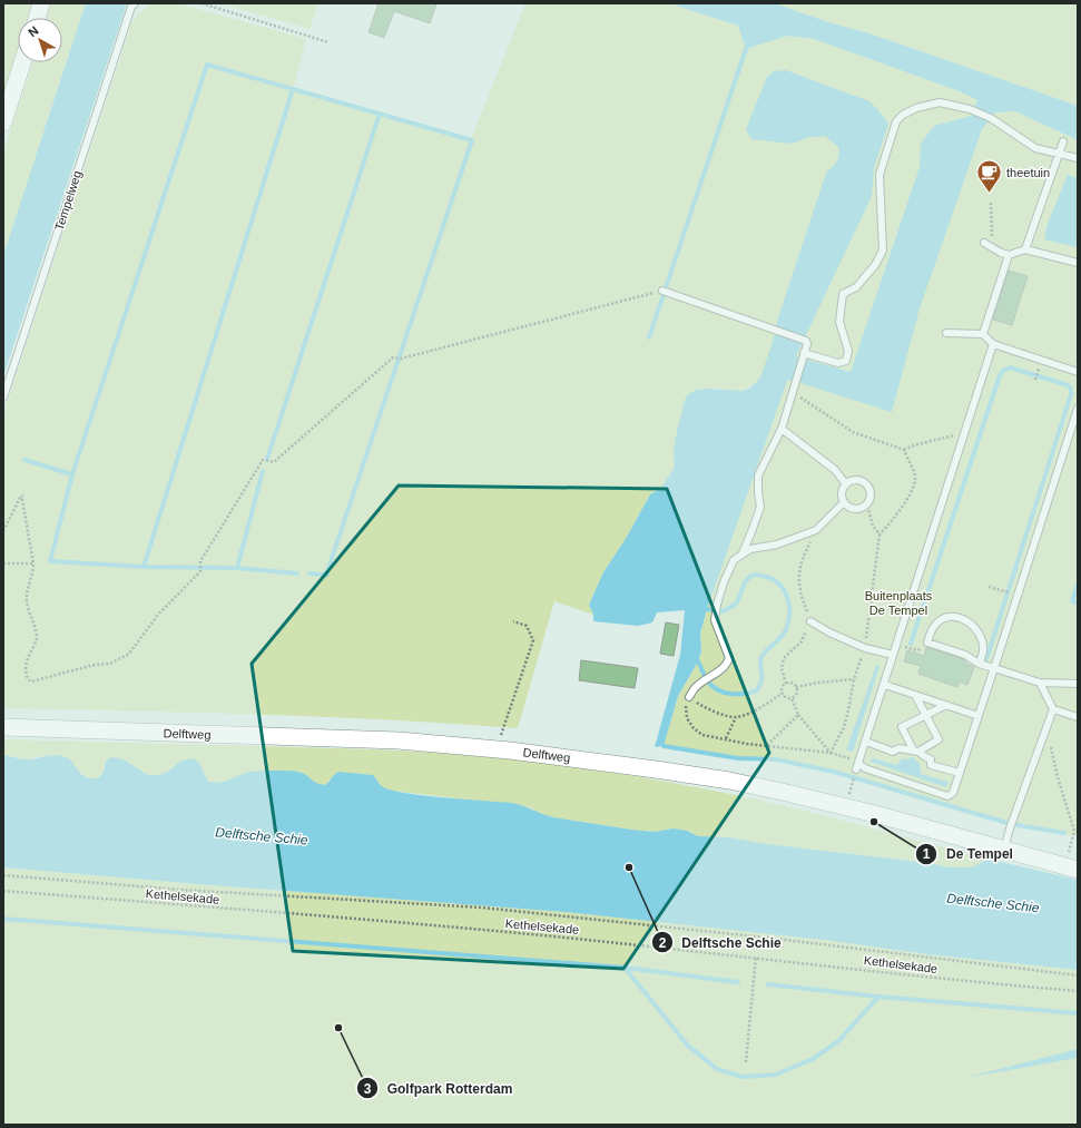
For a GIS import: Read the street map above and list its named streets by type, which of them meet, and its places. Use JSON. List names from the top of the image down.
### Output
{
  "streets": {
    "street": ["Delftweg"],
    "lane": ["Tempelweg"],
    "path": ["Kethelsekade"]
  },
  "water": ["Delftsche Schie"],
  "parks": ["Buitenplaats De Tempel"],
  "places": {
    "cafe": ["theetuin"],
    "other": ["De Tempel", "Delftsche Schie", "Golfpark Rotterdam"]
  },
  "north": "top left"
}
